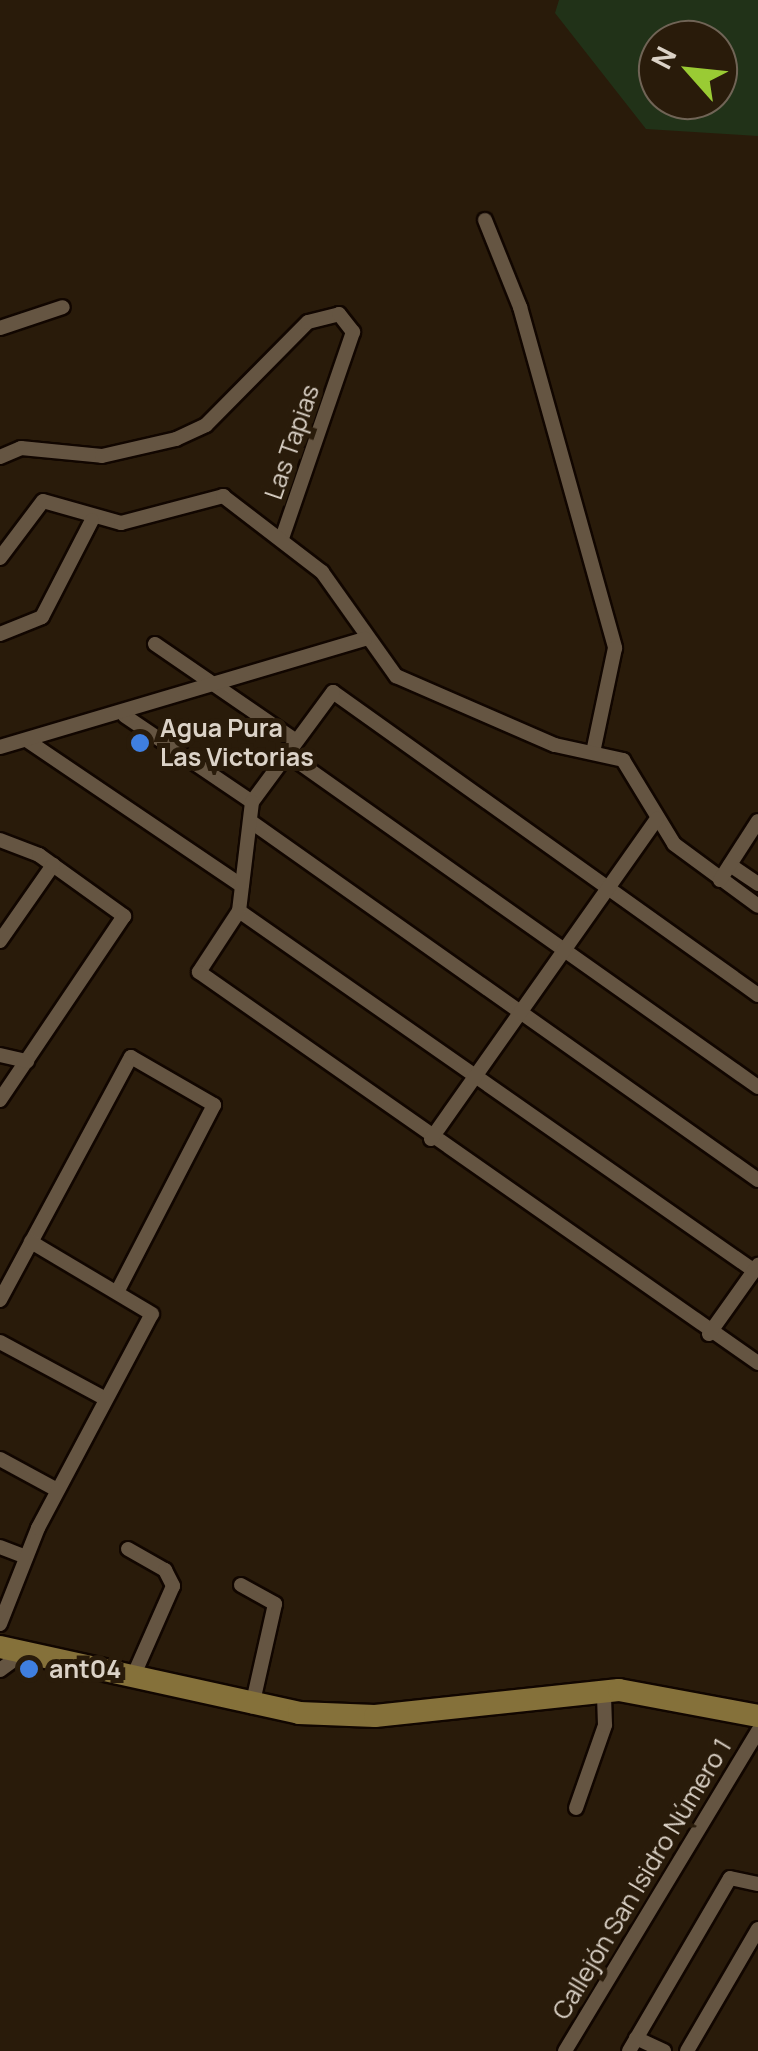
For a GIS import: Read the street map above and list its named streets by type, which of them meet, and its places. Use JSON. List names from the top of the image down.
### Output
{
  "streets": {
    "street": ["Las Tapias", "Callejón San Isidro Número 1"]
  },
  "places": ["Agua Pura Las Victorias", "ant04"],
  "north": "top left"
}
